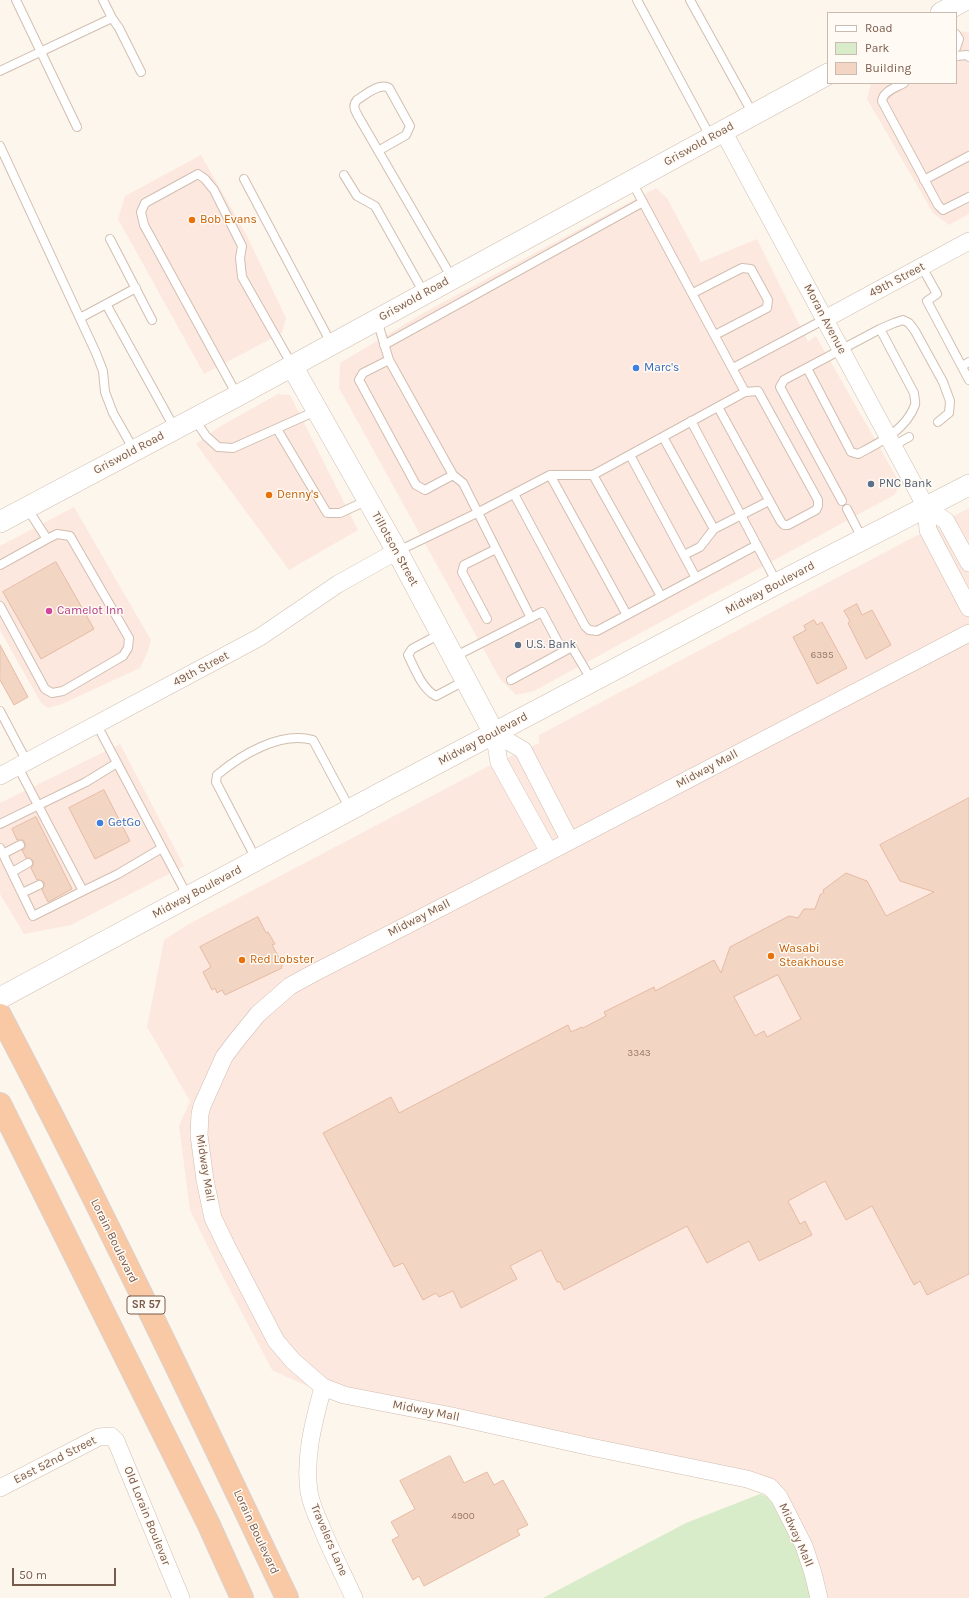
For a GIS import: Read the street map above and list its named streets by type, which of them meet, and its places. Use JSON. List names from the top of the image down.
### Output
{
  "streets": {
    "highway": ["Lorain Boulevard", "SR 57"],
    "street": [
      "Griswold Road",
      "49th Street",
      "Moran Avenue",
      "Tillotson Street",
      "Midway Boulevard",
      "Midway Mall",
      "East 52nd Street",
      "Old Lorain Boulevar",
      "Travelers Lane"
    ]
  },
  "crossings": [
    ["Griswold Road", "Moran Avenue"],
    ["Griswold Road", "Tillotson Street"],
    ["49th Street", "Moran Avenue"],
    ["49th Street", "Tillotson Street"],
    ["Moran Avenue", "Midway Boulevard"],
    ["Tillotson Street", "Midway Boulevard"],
    ["Tillotson Street", "Midway Mall"],
    ["Midway Mall", "Travelers Lane"],
    ["East 52nd Street", "Old Lorain Boulevar"]
  ],
  "places": [
    "Bob Evans",
    "Marc's",
    "PNC Bank",
    "Denny's",
    "Camelot Inn",
    "U.S. Bank",
    "GetGo",
    "Wasabi Steakhouse",
    "Red Lobster"
  ],
  "house_numbers": ["6395", "3343", "4900"],
  "legend": ["Road", "Park", "Building"],
  "scale_bar": "50 m"
}
